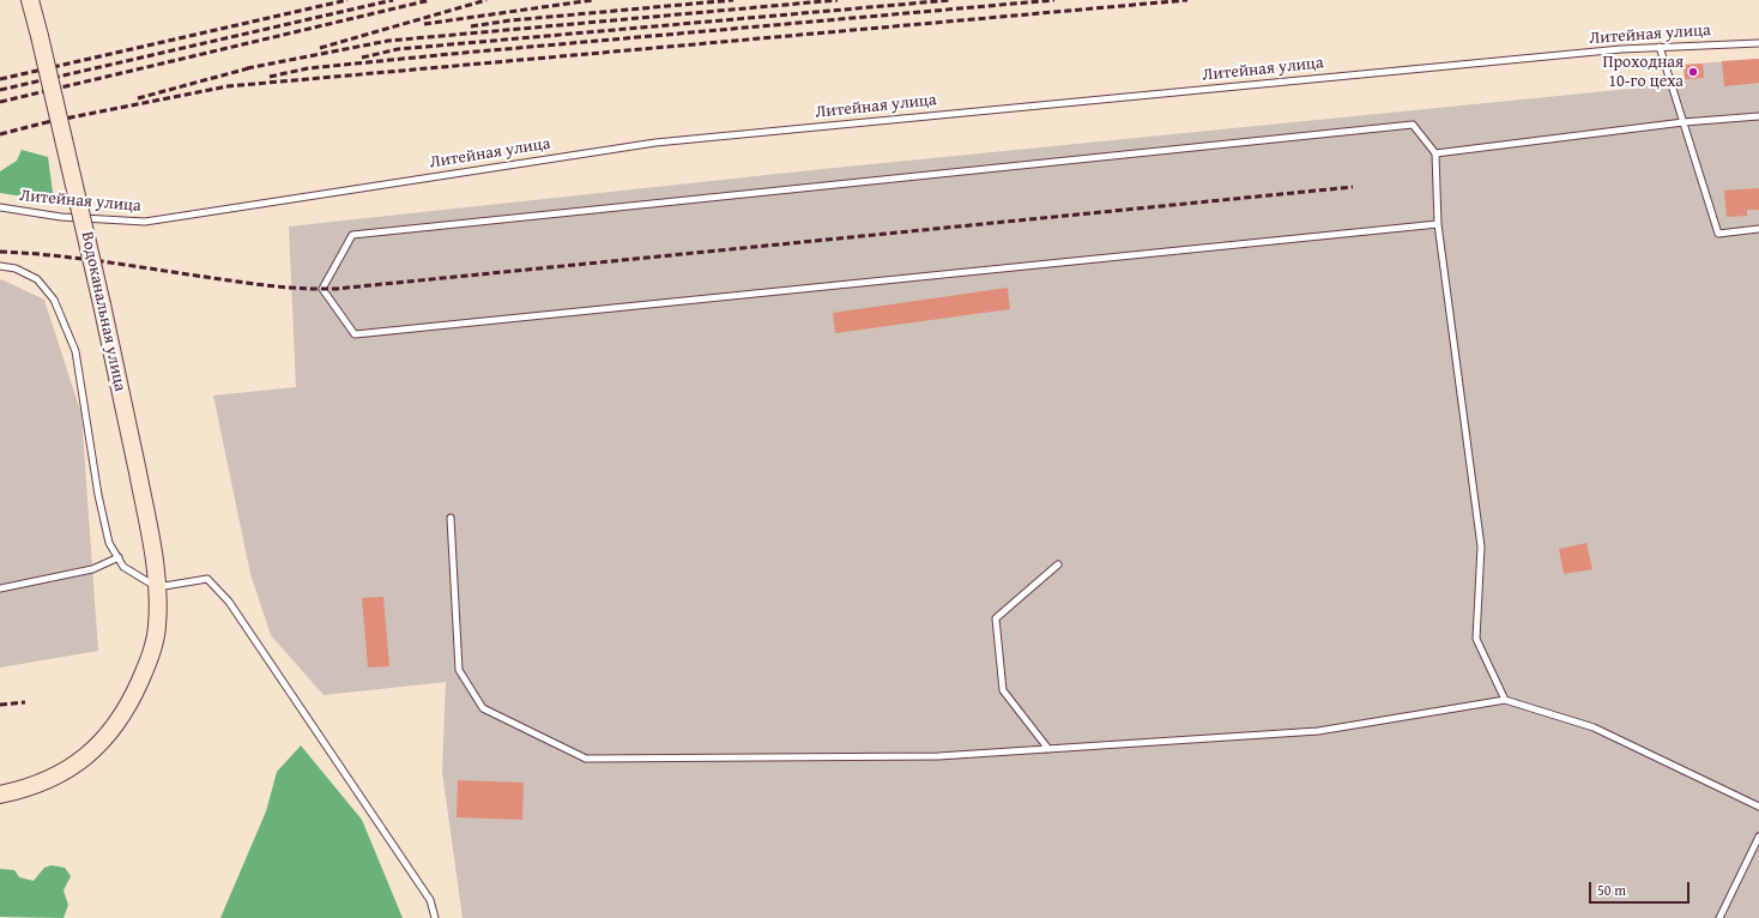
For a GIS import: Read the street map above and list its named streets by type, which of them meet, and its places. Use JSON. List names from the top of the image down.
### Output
{
  "streets": {
    "main road": ["Водоканальная улица"],
    "lane": ["Литейная улица"]
  },
  "places": ["Проходная 10-го цеха"],
  "scale_bar": "50 m"
}
